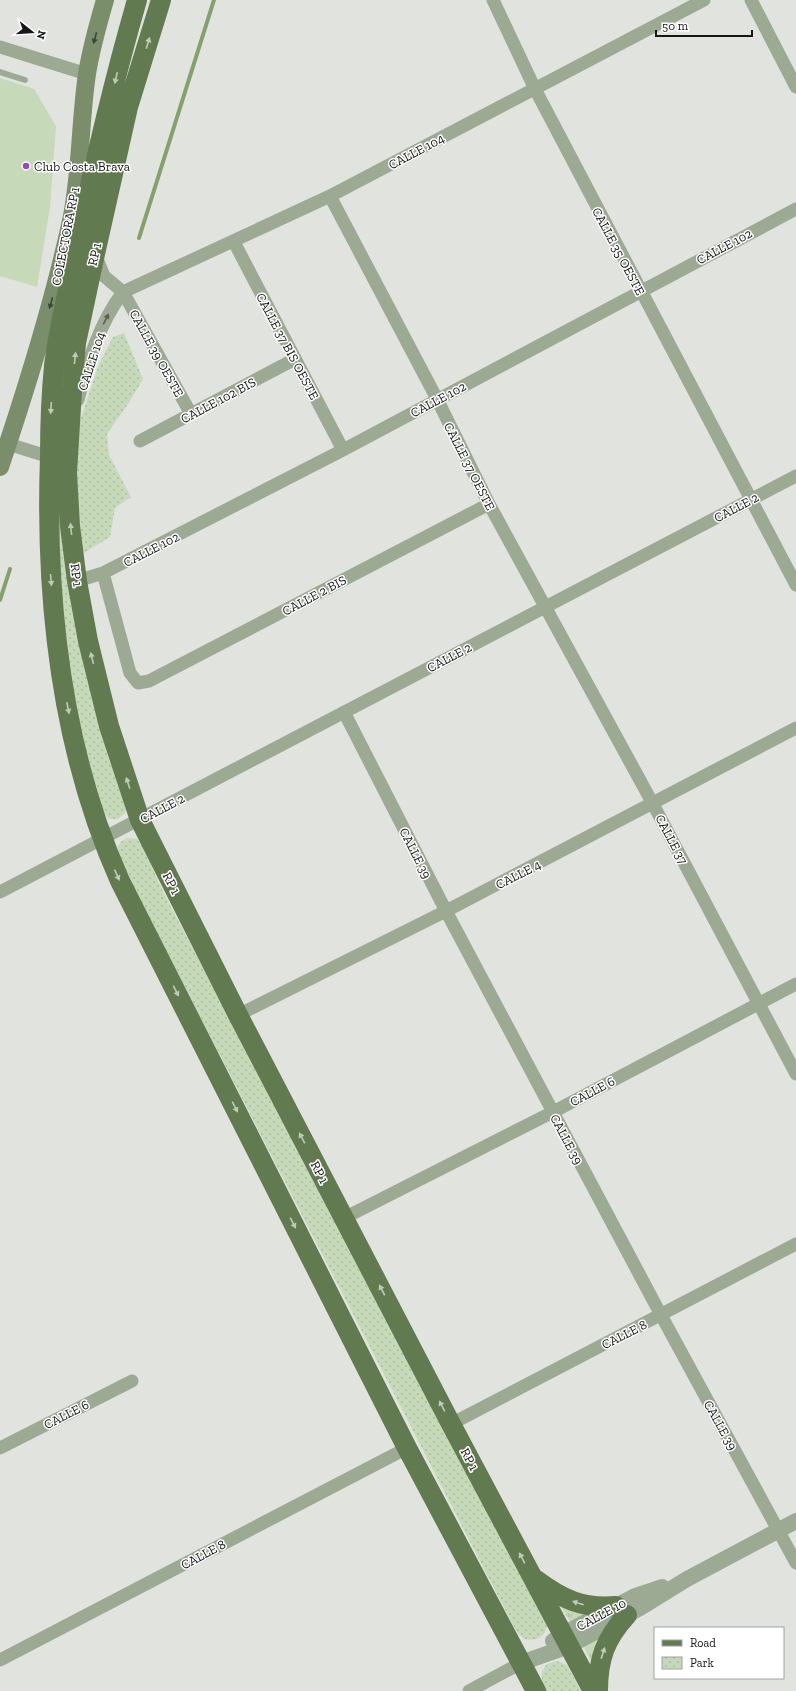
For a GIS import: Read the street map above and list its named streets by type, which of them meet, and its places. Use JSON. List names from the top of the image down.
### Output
{
  "streets": {
    "main road": ["COLECTORA RP 1", "RP 1"],
    "street": [
      "CALLE 104",
      "CALLE 102",
      "CALLE 35 OESTE",
      "CALLE 37 BIS OESTE",
      "CALLE 39 OESTE",
      "CALLE 102 BIS",
      "CALLE 37 OESTE",
      "CALLE 2",
      "CALLE 2 BIS",
      "CALLE 37",
      "CALLE 39",
      "CALLE 4",
      "CALLE 6",
      "CALLE 8",
      "CALLE 10"
    ]
  },
  "crossings": [
    ["CALLE 104", "CALLE 35 OESTE"],
    ["CALLE 104", "RP 1"],
    ["CALLE 104", "CALLE 37 BIS OESTE"],
    ["CALLE 104", "CALLE 39 OESTE"],
    ["CALLE 104", "CALLE 37 OESTE"],
    ["CALLE 102", "CALLE 35 OESTE"],
    ["CALLE 102", "RP 1"],
    ["CALLE 102", "CALLE 37 BIS OESTE"],
    ["CALLE 102", "CALLE 37 OESTE"],
    ["CALLE 102", "CALLE 2 BIS"],
    ["CALLE 35 OESTE", "CALLE 2"],
    ["RP 1", "CALLE 2"],
    ["RP 1", "CALLE 4"],
    ["RP 1", "CALLE 6"],
    ["RP 1", "CALLE 8"],
    ["RP 1", "CALLE 10"],
    ["CALLE 37 BIS OESTE", "CALLE 102 BIS"],
    ["CALLE 39 OESTE", "CALLE 102 BIS"],
    ["CALLE 37 OESTE", "CALLE 2"],
    ["CALLE 37 OESTE", "CALLE 2 BIS"],
    ["CALLE 37 OESTE", "CALLE 37"],
    ["CALLE 2", "CALLE 37"],
    ["CALLE 2", "CALLE 39"],
    ["CALLE 37", "CALLE 4"],
    ["CALLE 37", "CALLE 6"],
    ["CALLE 39", "CALLE 4"],
    ["CALLE 39", "CALLE 6"],
    ["CALLE 39", "CALLE 8"],
    ["CALLE 39", "CALLE 10"]
  ],
  "one_way": ["COLECTORA RP 1"],
  "places": ["Club Costa Brava"],
  "legend": ["Road", "Park"],
  "scale_bar": "50 m",
  "north": "right"
}
